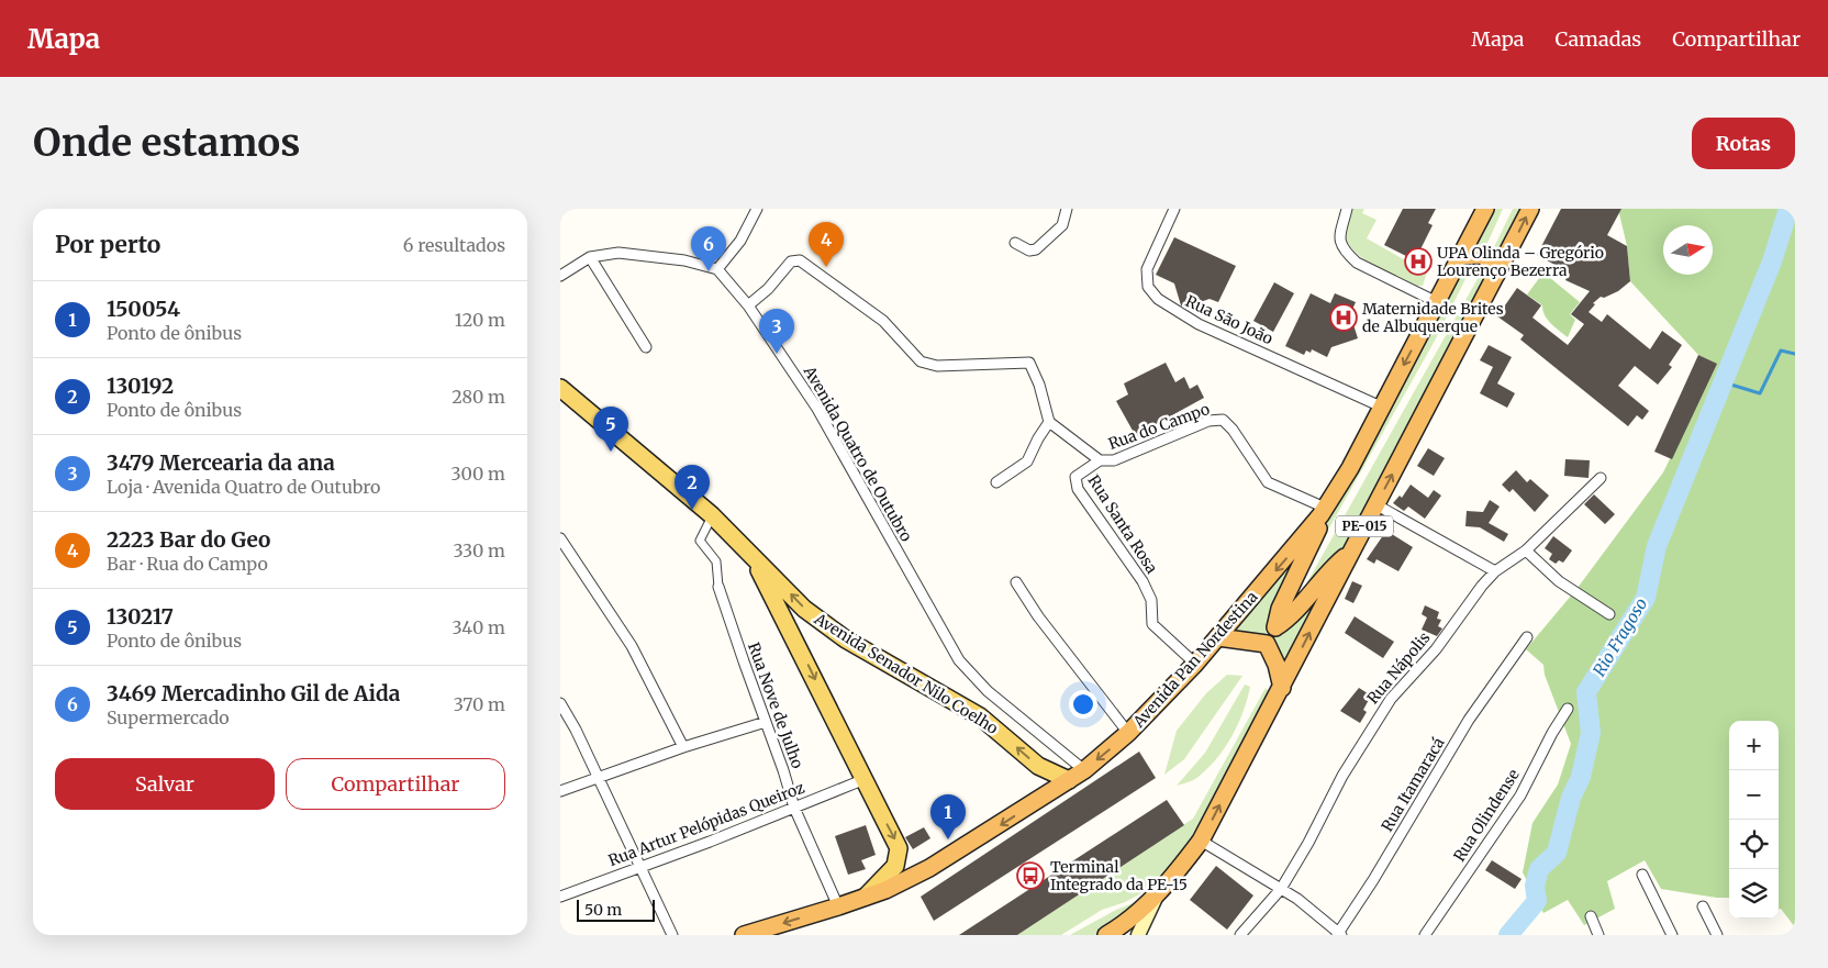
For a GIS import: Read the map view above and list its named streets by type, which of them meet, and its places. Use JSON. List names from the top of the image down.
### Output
{
  "streets": {
    "highway": ["PE-015", "Avenida Pan Nordestina"],
    "main road": ["Avenida Senador Nilo Coelho"],
    "street": [
      "Rua São João",
      "Rua do Campo",
      "Avenida Quatro de Outubro",
      "Rua Santa Rosa",
      "Rua Nápolis",
      "Rua Nove de Julho",
      "Rua Itamaracá",
      "Rua Olindense",
      "Rua Artur Pelópidas Queiroz"
    ]
  },
  "crossings": [
    ["Rua São João", "Avenida Pan Nordestina"],
    ["Rua do Campo", "Rua Santa Rosa"],
    ["Rua do Campo", "Avenida Pan Nordestina"],
    ["Avenida Quatro de Outubro", "Avenida Pan Nordestina"],
    ["Rua Santa Rosa", "Avenida Pan Nordestina"],
    ["Avenida Pan Nordestina", "Avenida Senador Nilo Coelho"],
    ["Avenida Pan Nordestina", "Rua Nove de Julho"],
    ["Avenida Senador Nilo Coelho", "Rua Nove de Julho"],
    ["Avenida Senador Nilo Coelho", "Rua Artur Pelópidas Queiroz"],
    ["Rua Nove de Julho", "Rua Artur Pelópidas Queiroz"]
  ],
  "water": ["Rio Fragoso"],
  "places": {
    "hospital": ["UPA Olinda – Gregório Lourenço Bezerra", "Maternidade Brites de Albuquerque"],
    "bus stop": ["Terminal Integrado da PE-15"]
  },
  "scale_bar": "50 m",
  "north": "right",
  "page": {
    "header": "Mapa",
    "nav": ["Mapa", "Camadas", "Compartilhar"],
    "buttons": [
      "Rotas",
      ["Salvar", "Compartilhar"]
    ],
    "title": "Onde estamos",
    "heading": ["Por perto", "6 resultados"],
    "pins": [
      "4",
      "6",
      "3",
      "5",
      "2",
      "1"
    ],
    "list": [
      {
        "mark": "1",
        "name": "150054",
        "note": "Ponto de ônibus",
        "value": "120 m"
      },
      {
        "mark": "2",
        "name": "130192",
        "note": "Ponto de ônibus",
        "value": "280 m"
      },
      {
        "mark": "3",
        "name": "3479 Mercearia da ana",
        "note": "Loja · Avenida Quatro de Outubro",
        "value": "300 m"
      },
      {
        "mark": "4",
        "name": "2223 Bar do Geo",
        "note": "Bar · Rua do Campo",
        "value": "330 m"
      },
      {
        "mark": "5",
        "name": "130217",
        "note": "Ponto de ônibus",
        "value": "340 m"
      },
      {
        "mark": "6",
        "name": "3469 Mercadinho Gil de Aida",
        "note": "Supermercado",
        "value": "370 m"
      }
    ],
    "map_buttons": ["+", "−"],
    "scale": "50 m"
  }
}
